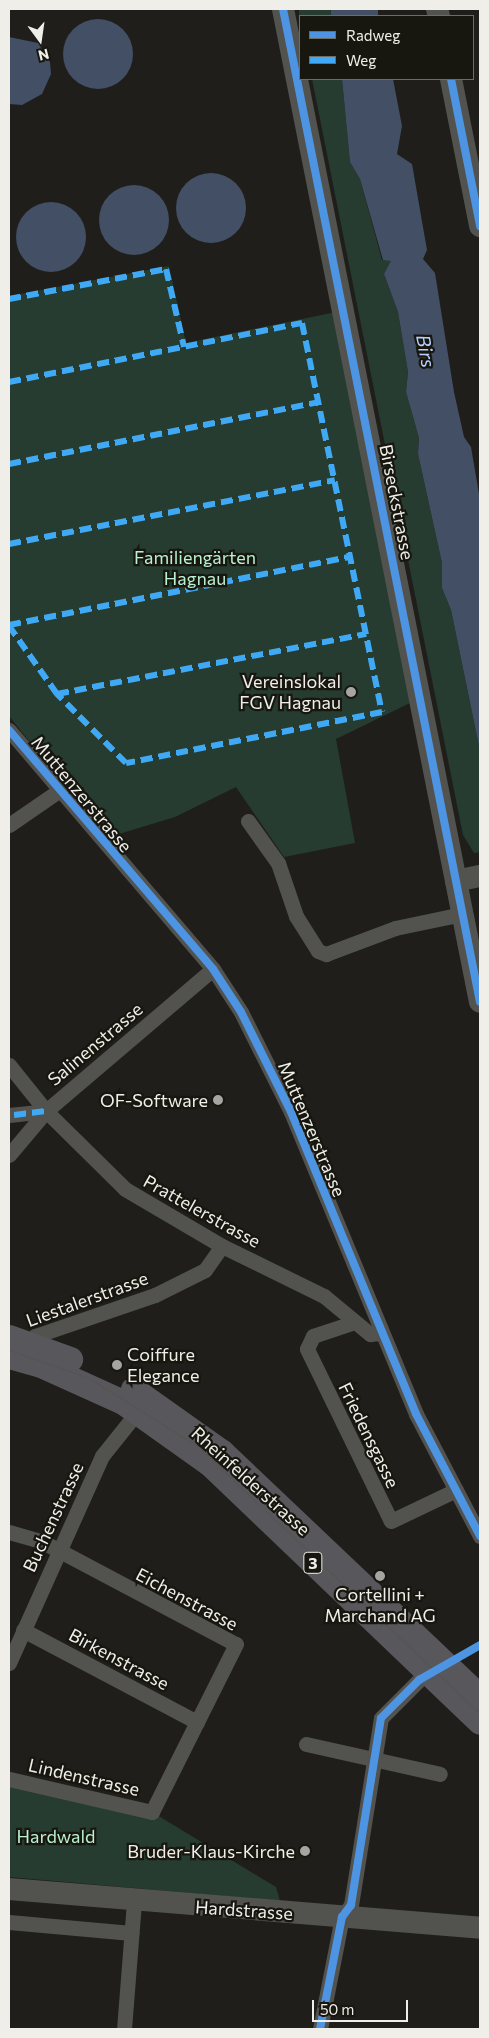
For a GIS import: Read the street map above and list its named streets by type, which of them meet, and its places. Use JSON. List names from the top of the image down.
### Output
{
  "streets": {
    "main road": [
      "Birseckstrasse",
      "Rheinfelderstrasse",
      "3",
      "Hardstrasse"
    ],
    "street": [
      "Muttenzerstrasse",
      "Salinenstrasse",
      "Prattelerstrasse",
      "Liestalerstrasse",
      "Friedensgasse",
      "Buchenstrasse",
      "Eichenstrasse",
      "Birkenstrasse",
      "Lindenstrasse"
    ]
  },
  "crossings": [
    ["Muttenzerstrasse", "Salinenstrasse"],
    ["Muttenzerstrasse", "Prattelerstrasse"],
    ["Muttenzerstrasse", "Friedensgasse"],
    ["Salinenstrasse", "Prattelerstrasse"],
    ["Prattelerstrasse", "Liestalerstrasse"],
    ["Prattelerstrasse", "Friedensgasse"],
    ["Liestalerstrasse", "Rheinfelderstrasse"],
    ["Rheinfelderstrasse", "Buchenstrasse"],
    ["Buchenstrasse", "Eichenstrasse"],
    ["Buchenstrasse", "Birkenstrasse"],
    ["Eichenstrasse", "Birkenstrasse"],
    ["Eichenstrasse", "Lindenstrasse"]
  ],
  "water": ["Birs"],
  "parks": ["Familiengärten Hagnau", "Hardwald"],
  "places": [
    "Vereinslokal FGV Hagnau",
    "OF-Software",
    "Coiffure Elegance",
    "Cortellini + Marchand AG",
    "Bruder-Klaus-Kirche"
  ],
  "legend": ["Radweg", "Weg"],
  "scale_bar": "50 m",
  "north": "bottom"
}
